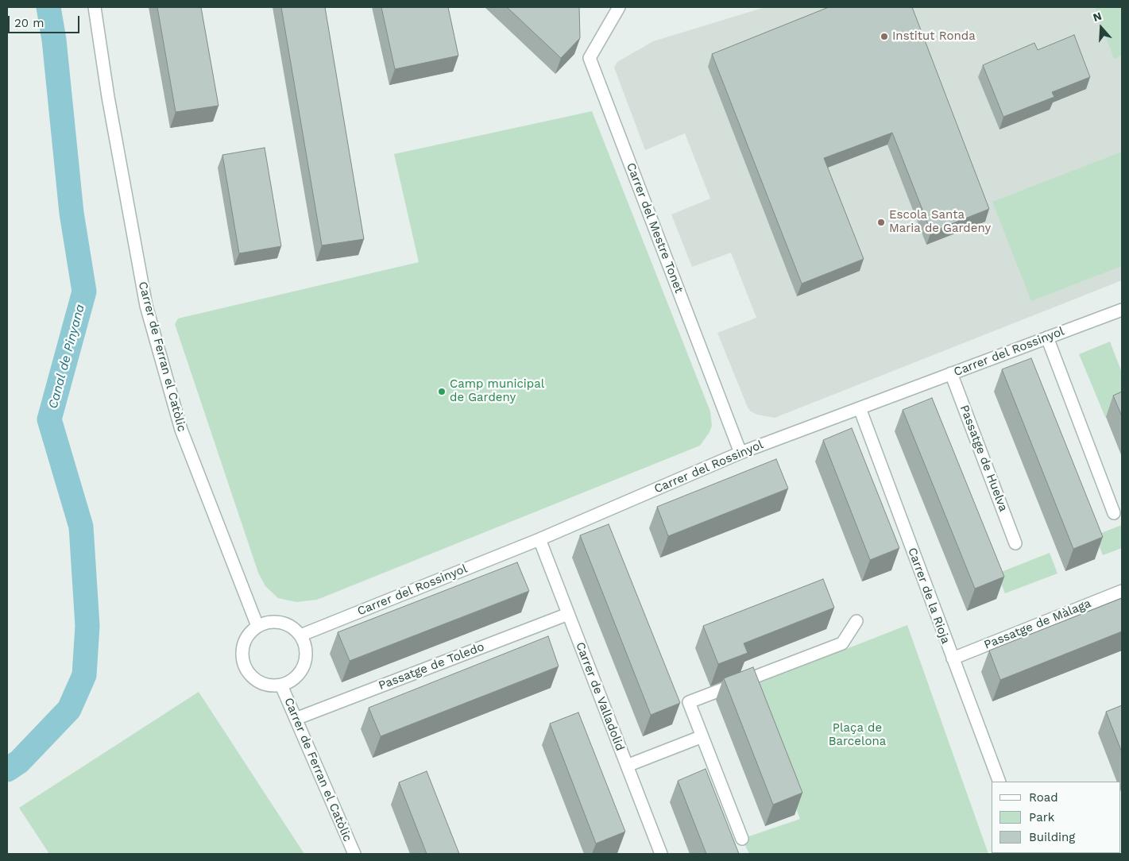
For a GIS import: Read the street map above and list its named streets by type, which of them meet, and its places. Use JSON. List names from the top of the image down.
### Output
{
  "streets": {
    "street": [
      "Carrer del Mestre Tonet",
      "Carrer del Rossinyol",
      "Carrer de Ferran el Catòlic",
      "Passatge de Huelva",
      "Carrer de la Rioja",
      "Passatge de Màlaga",
      "Passatge de Toledo",
      "Carrer de Valladolid"
    ]
  },
  "crossings": [
    ["Carrer del Mestre Tonet", "Carrer del Rossinyol"],
    ["Carrer del Rossinyol", "Carrer de Ferran el Catòlic"],
    ["Carrer del Rossinyol", "Passatge de Huelva"],
    ["Carrer del Rossinyol", "Carrer de la Rioja"],
    ["Carrer del Rossinyol", "Carrer de Valladolid"],
    ["Carrer de Ferran el Catòlic", "Passatge de Toledo"],
    ["Carrer de la Rioja", "Passatge de Màlaga"],
    ["Passatge de Toledo", "Carrer de Valladolid"]
  ],
  "water": ["Canal de Pinyana"],
  "parks": ["Plaça de Barcelona"],
  "places": ["Institut Ronda", "Escola Santa Maria de Gardeny", "Camp municipal de Gardeny"],
  "legend": ["Road", "Park", "Building"],
  "scale_bar": "20 m",
  "north": "top"
}
